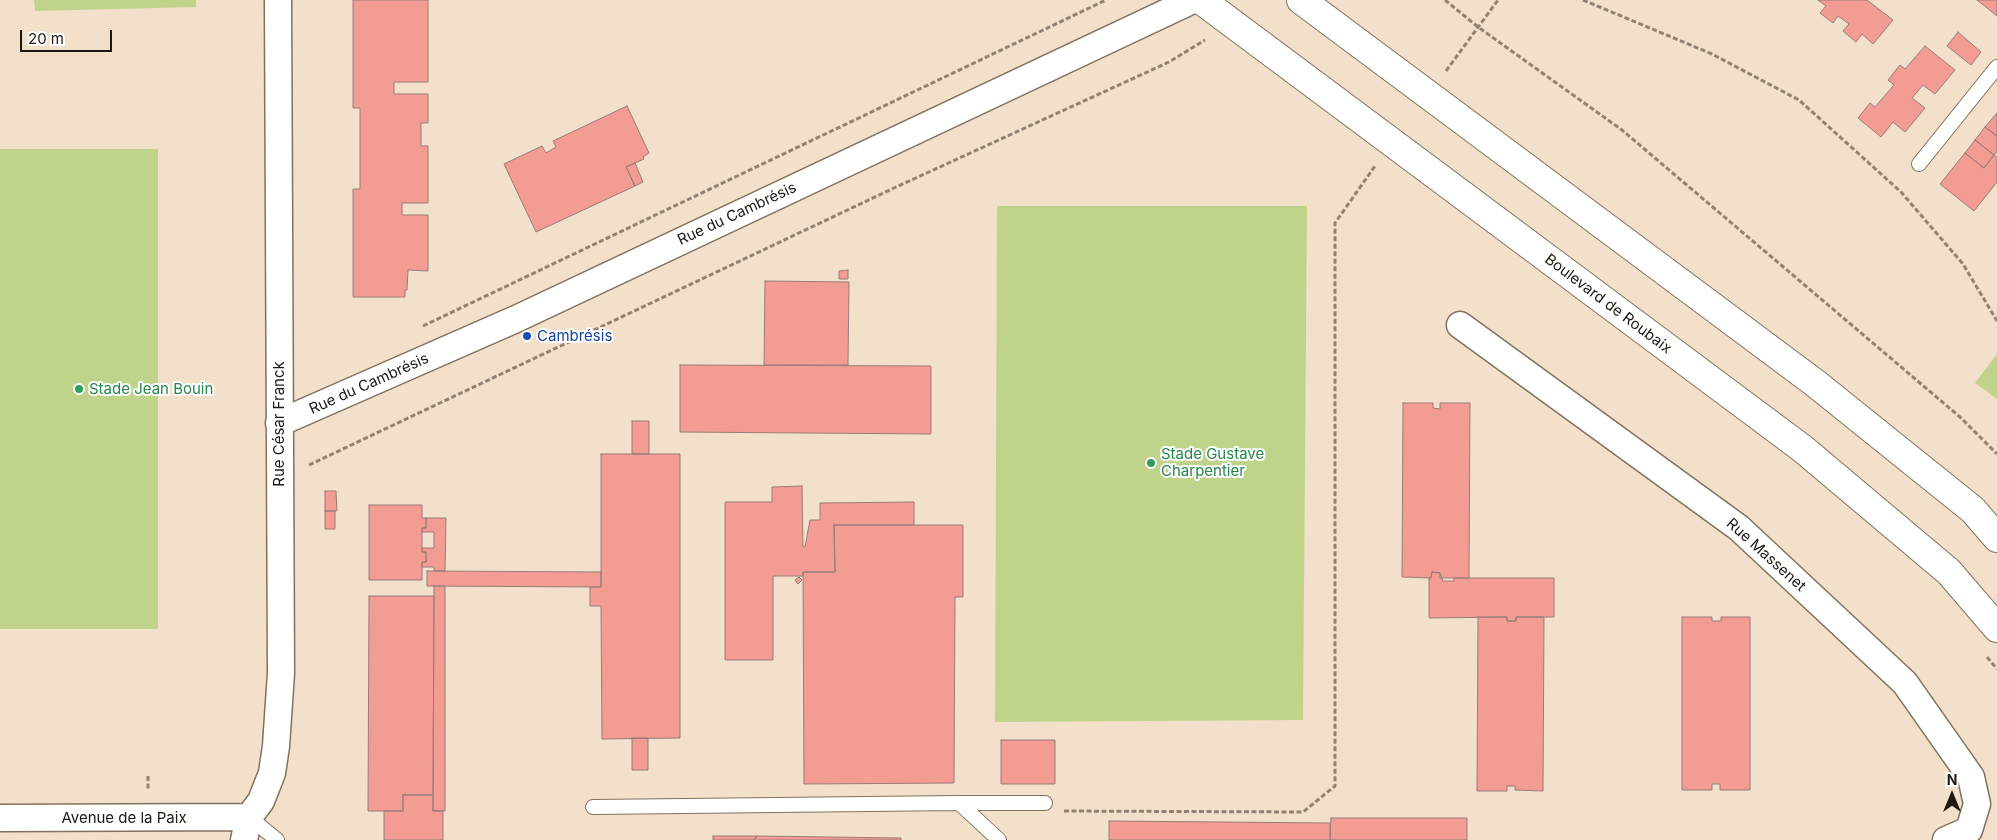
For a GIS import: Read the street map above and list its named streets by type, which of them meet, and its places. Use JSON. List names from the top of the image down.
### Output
{
  "streets": {
    "main road": ["Boulevard de Roubaix"],
    "street": [
      "Rue du Cambrésis",
      "Rue César Franck",
      "Rue Massenet",
      "Avenue de la Paix"
    ]
  },
  "crossings": [
    ["Rue du Cambrésis", "Rue César Franck"],
    ["Rue César Franck", "Avenue de la Paix"]
  ],
  "places": ["Cambrésis", "Stade Jean Bouin", "Stade Gustave Charpentier"],
  "scale_bar": "20 m",
  "north": "top"
}
